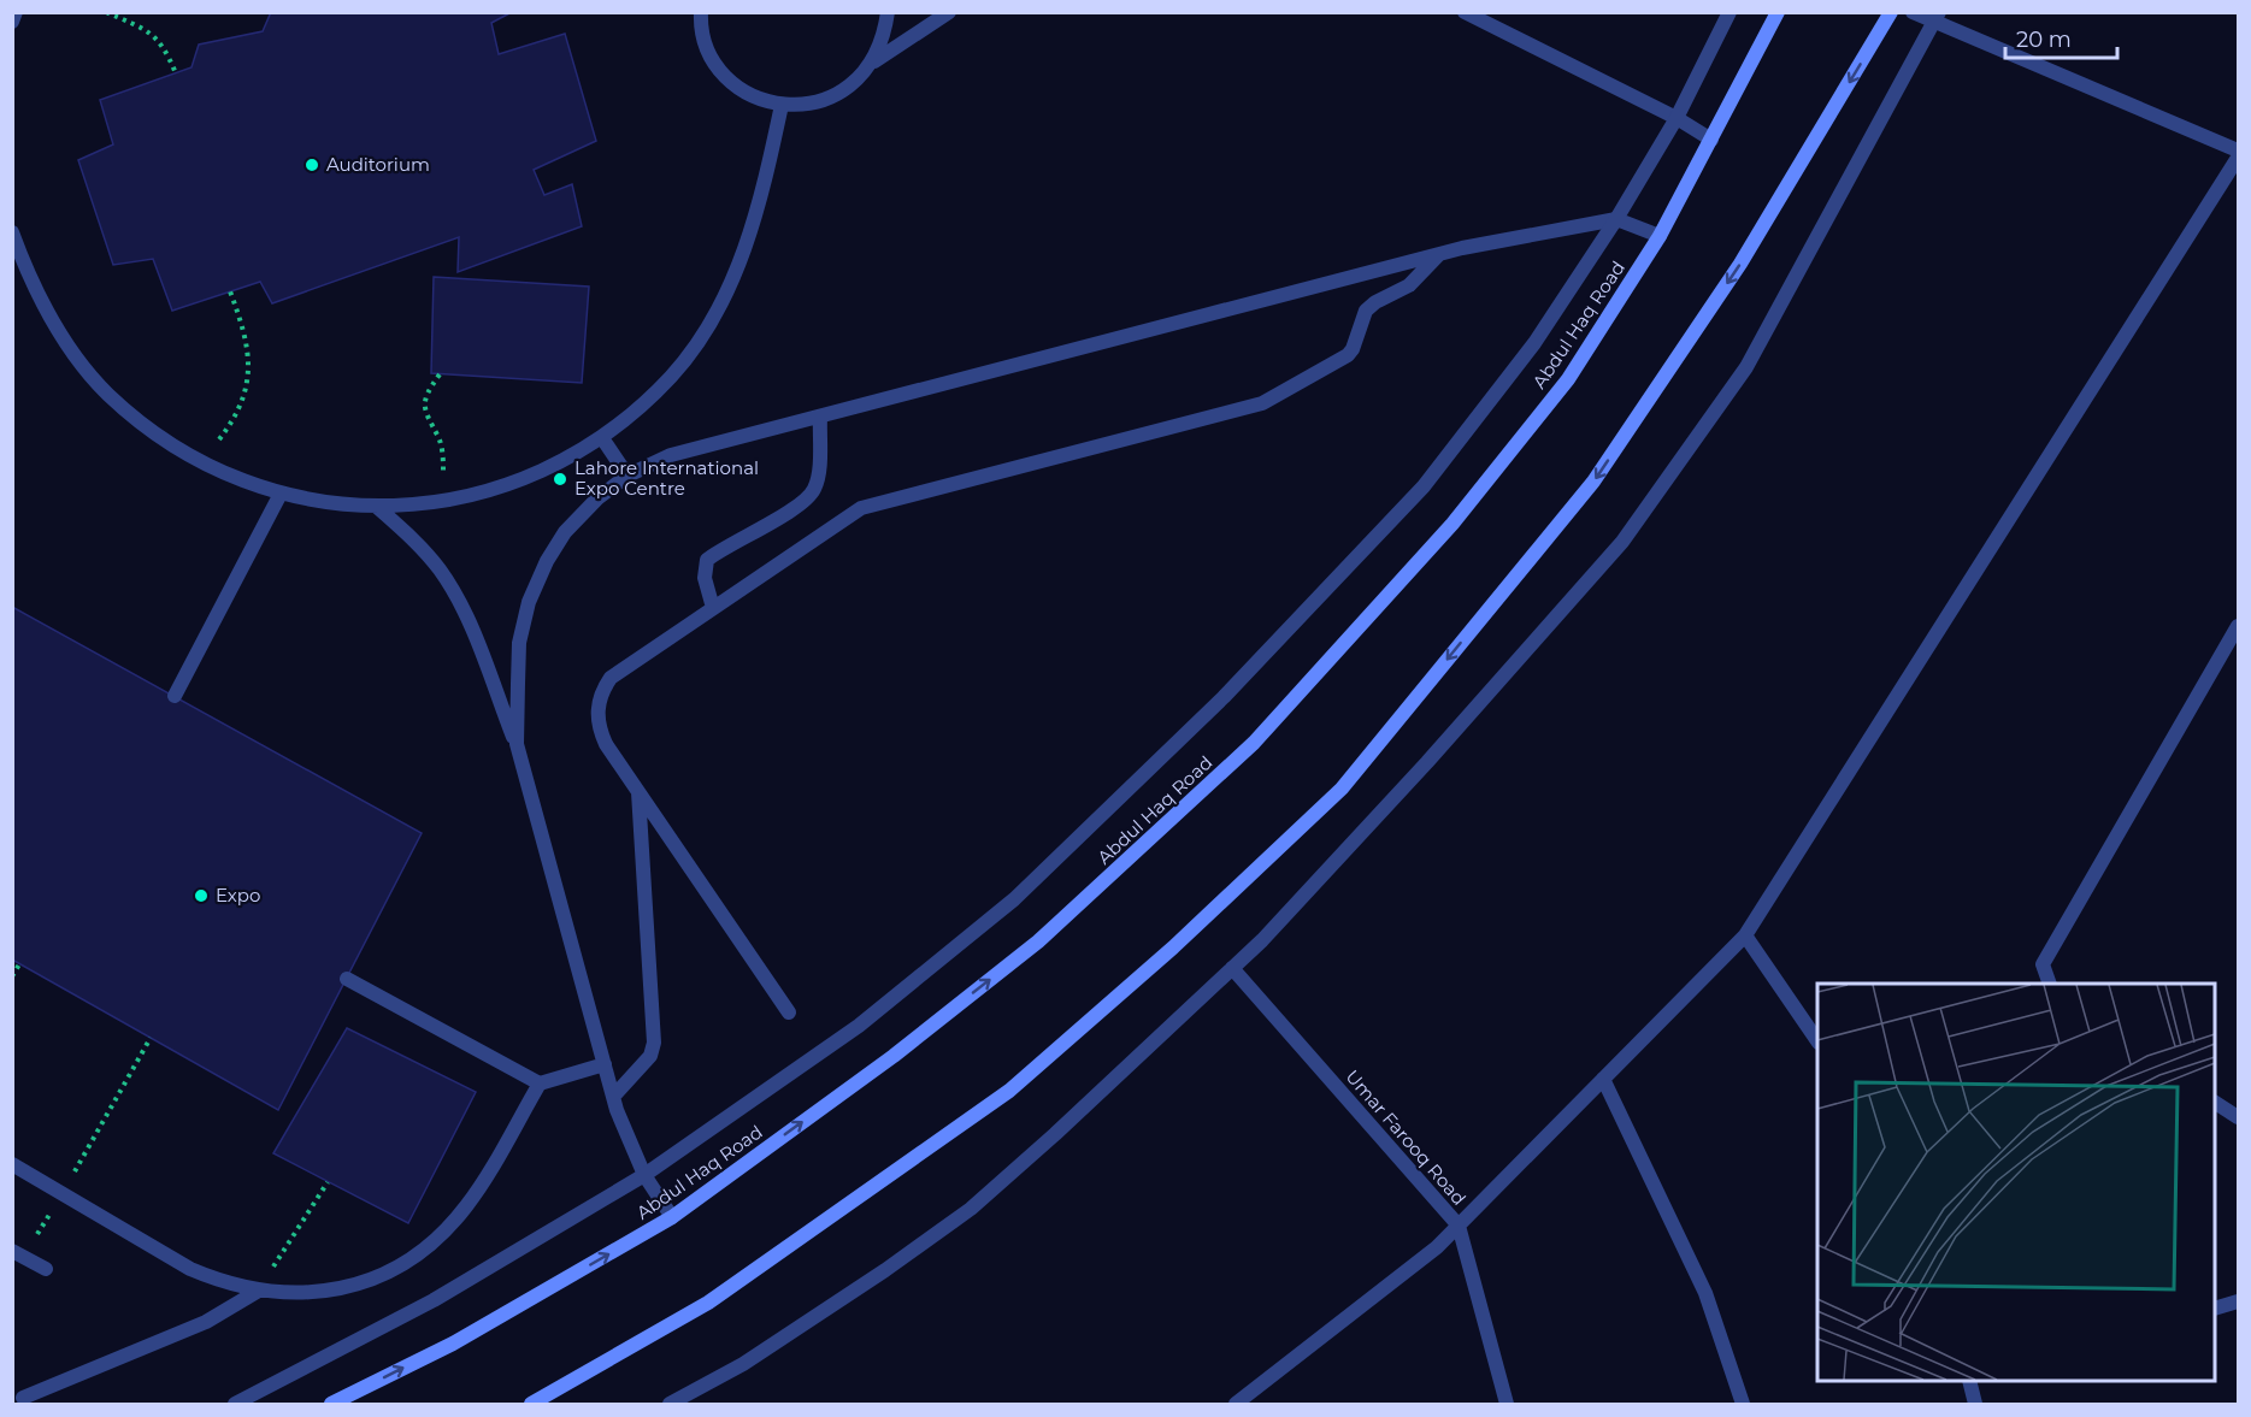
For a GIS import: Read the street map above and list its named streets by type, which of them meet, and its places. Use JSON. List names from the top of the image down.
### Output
{
  "streets": {
    "main road": ["Abdul Haq Road"],
    "street": ["Umar Farooq Road"]
  },
  "places": ["Auditorium", "Lahore International Expo Centre", "Expo"],
  "scale_bar": "20 m"
}
